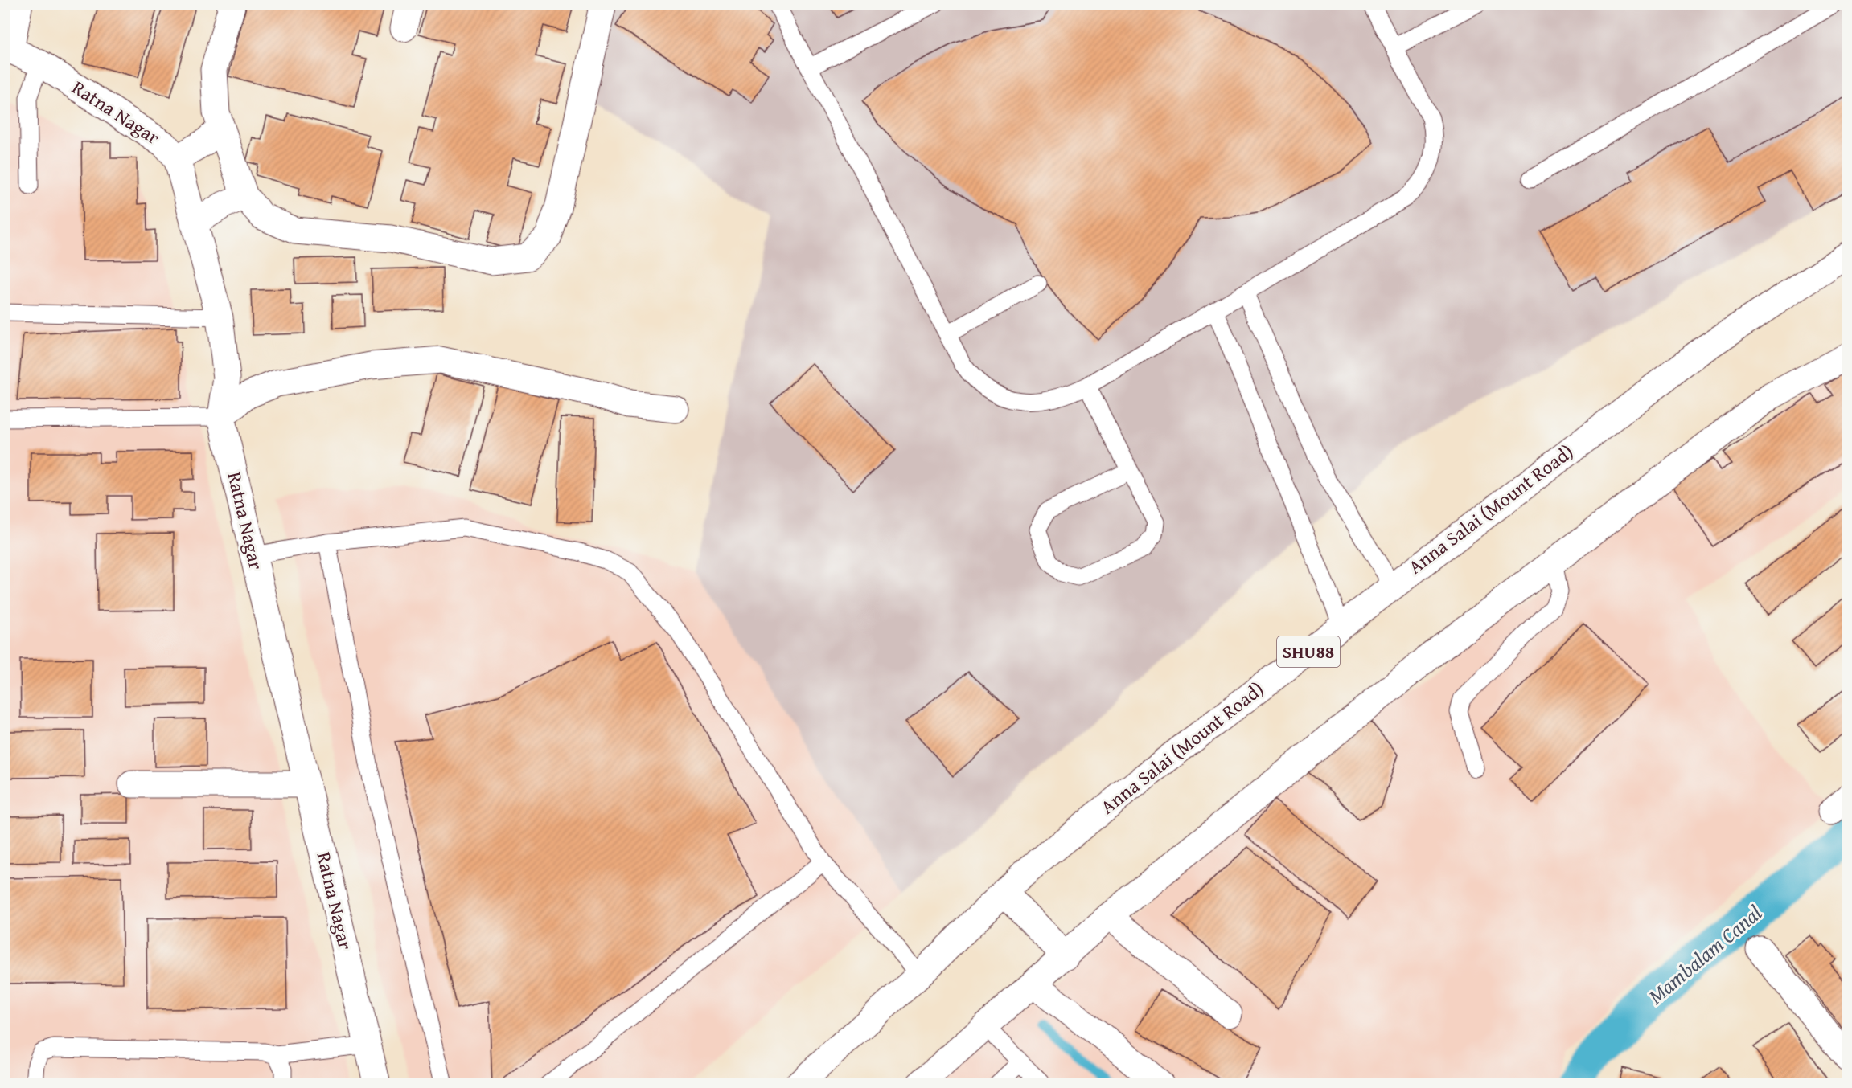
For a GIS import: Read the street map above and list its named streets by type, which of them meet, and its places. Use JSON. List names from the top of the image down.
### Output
{
  "streets": {
    "street": ["Ratna Nagar", "Anna Salai (Mount Road)", "SHU88"]
  },
  "water": ["Mambalam Canal"]
}
